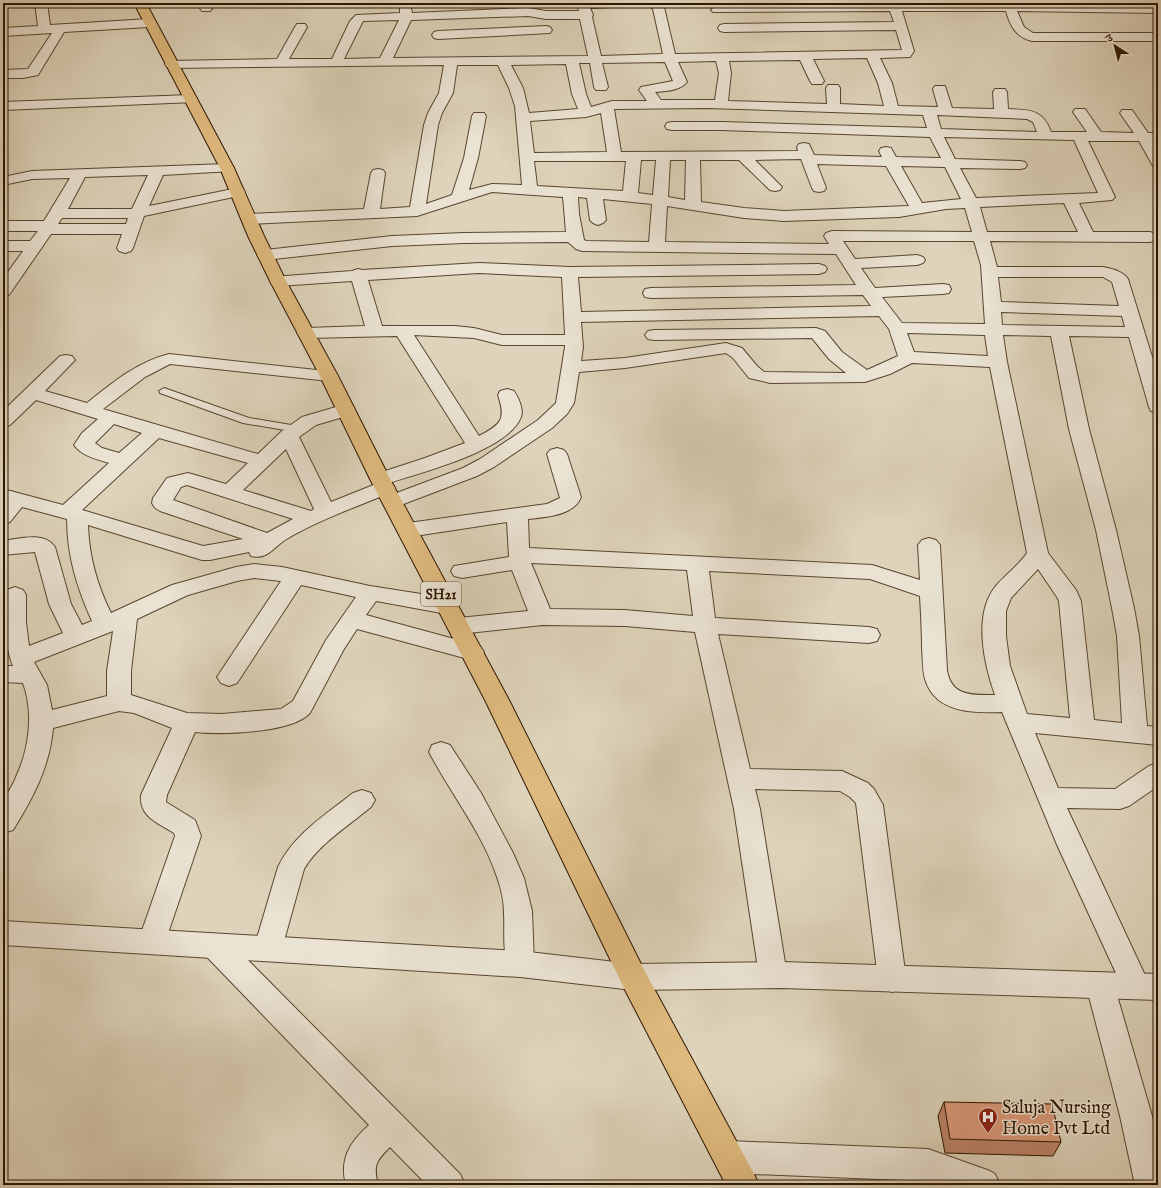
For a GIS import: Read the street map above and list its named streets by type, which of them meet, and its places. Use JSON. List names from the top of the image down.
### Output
{
  "streets": {
    "main road": ["SH21"]
  },
  "places": {
    "hospital": ["Saluja Nursing Home Pvt Ltd"]
  },
  "north": "top left"
}
